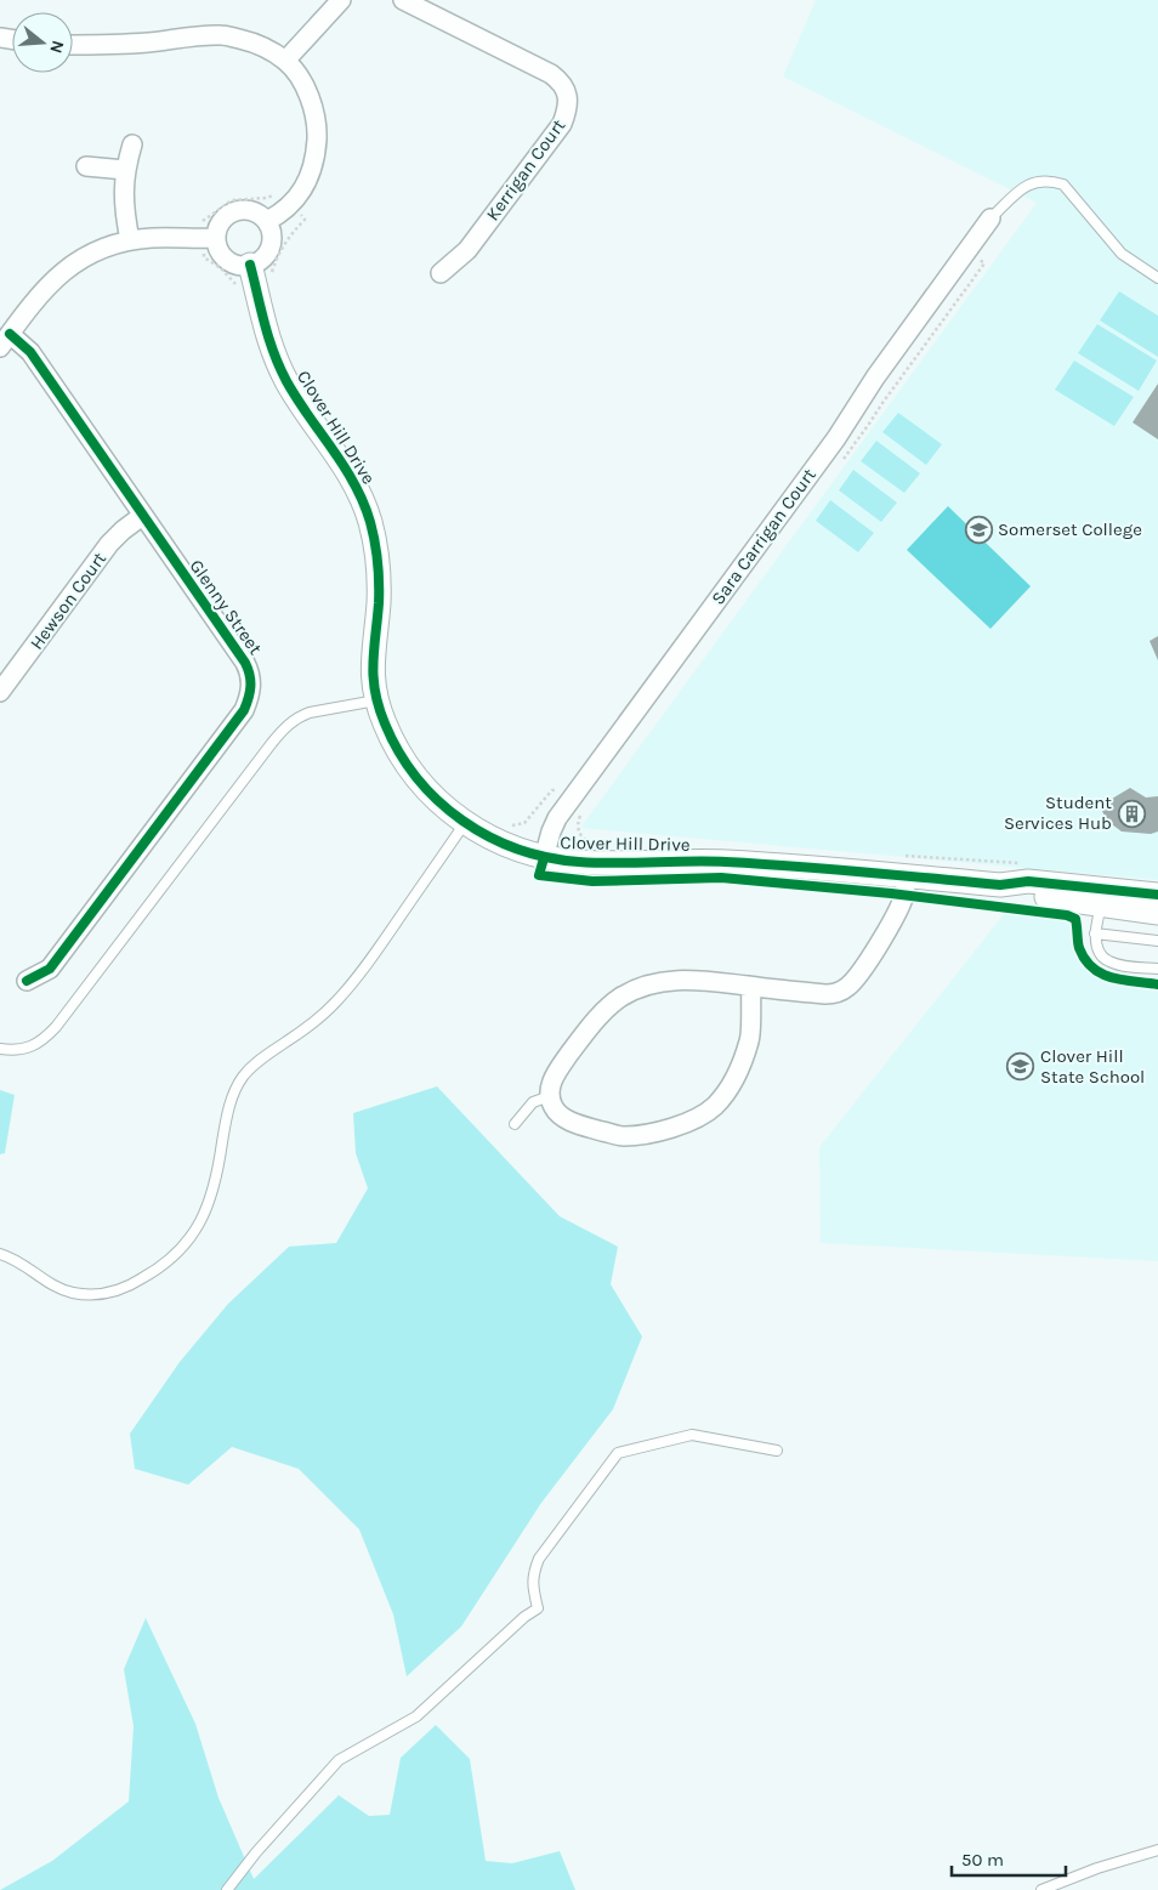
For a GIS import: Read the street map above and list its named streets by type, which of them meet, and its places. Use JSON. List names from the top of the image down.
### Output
{
  "streets": {
    "street": [
      "Kerrigan Court",
      "Clover Hill Drive",
      "Sara Carrigan Court",
      "Hewson Court",
      "Glenny Street"
    ]
  },
  "crossings": [
    ["Clover Hill Drive", "Sara Carrigan Court"],
    ["Hewson Court", "Glenny Street"]
  ],
  "places": {
    "school or university": ["Somerset College", "Clover Hill State School"],
    "building": ["Student Services Hub"]
  },
  "scale_bar": "50 m",
  "north": "right"
}
